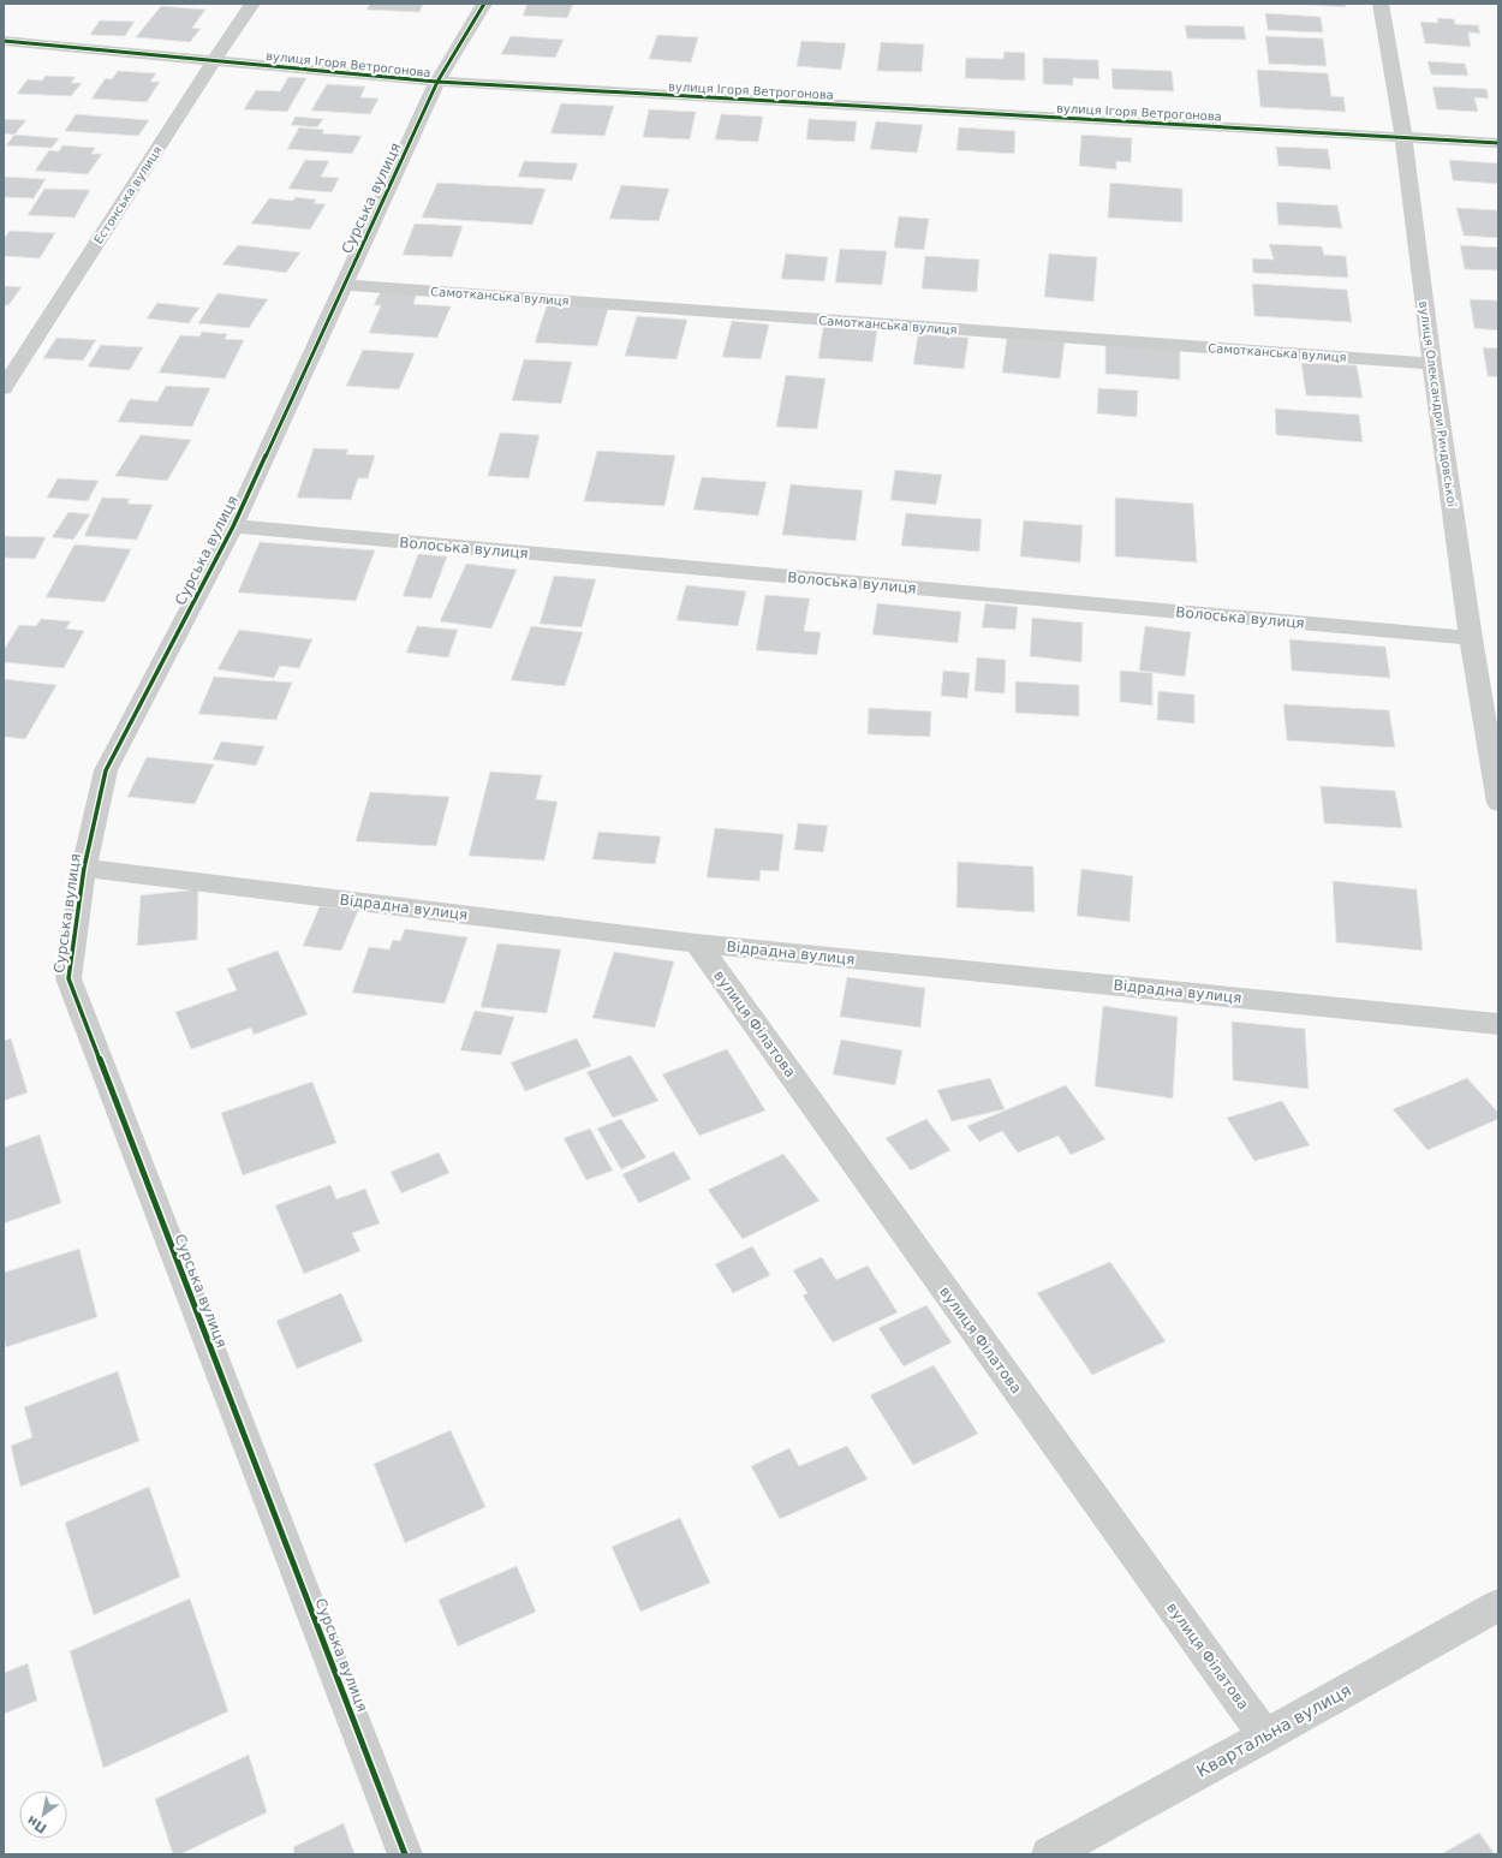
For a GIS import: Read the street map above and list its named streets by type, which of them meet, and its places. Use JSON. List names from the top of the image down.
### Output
{
  "streets": {
    "street": [
      "вулиця Ігоря Ветрогонова",
      "Естонська вулиця",
      "Сурська вулиця",
      "Самотканська вулиця",
      "вулиця Олександри Риндовської",
      "Волоська вулиця",
      "Відрадна вулиця",
      "вулиця Філатова",
      "Квартальна вулиця"
    ]
  },
  "crossings": [
    ["вулиця Ігоря Ветрогонова", "Естонська вулиця"],
    ["вулиця Ігоря Ветрогонова", "Сурська вулиця"],
    ["вулиця Ігоря Ветрогонова", "вулиця Олександри Риндовської"],
    ["Сурська вулиця", "Самотканська вулиця"],
    ["Сурська вулиця", "Волоська вулиця"],
    ["Сурська вулиця", "Відрадна вулиця"],
    ["Самотканська вулиця", "вулиця Олександри Риндовської"],
    ["вулиця Олександри Риндовської", "Волоська вулиця"],
    ["Відрадна вулиця", "вулиця Філатова"],
    ["вулиця Філатова", "Квартальна вулиця"]
  ],
  "north": "bottom left"
}
